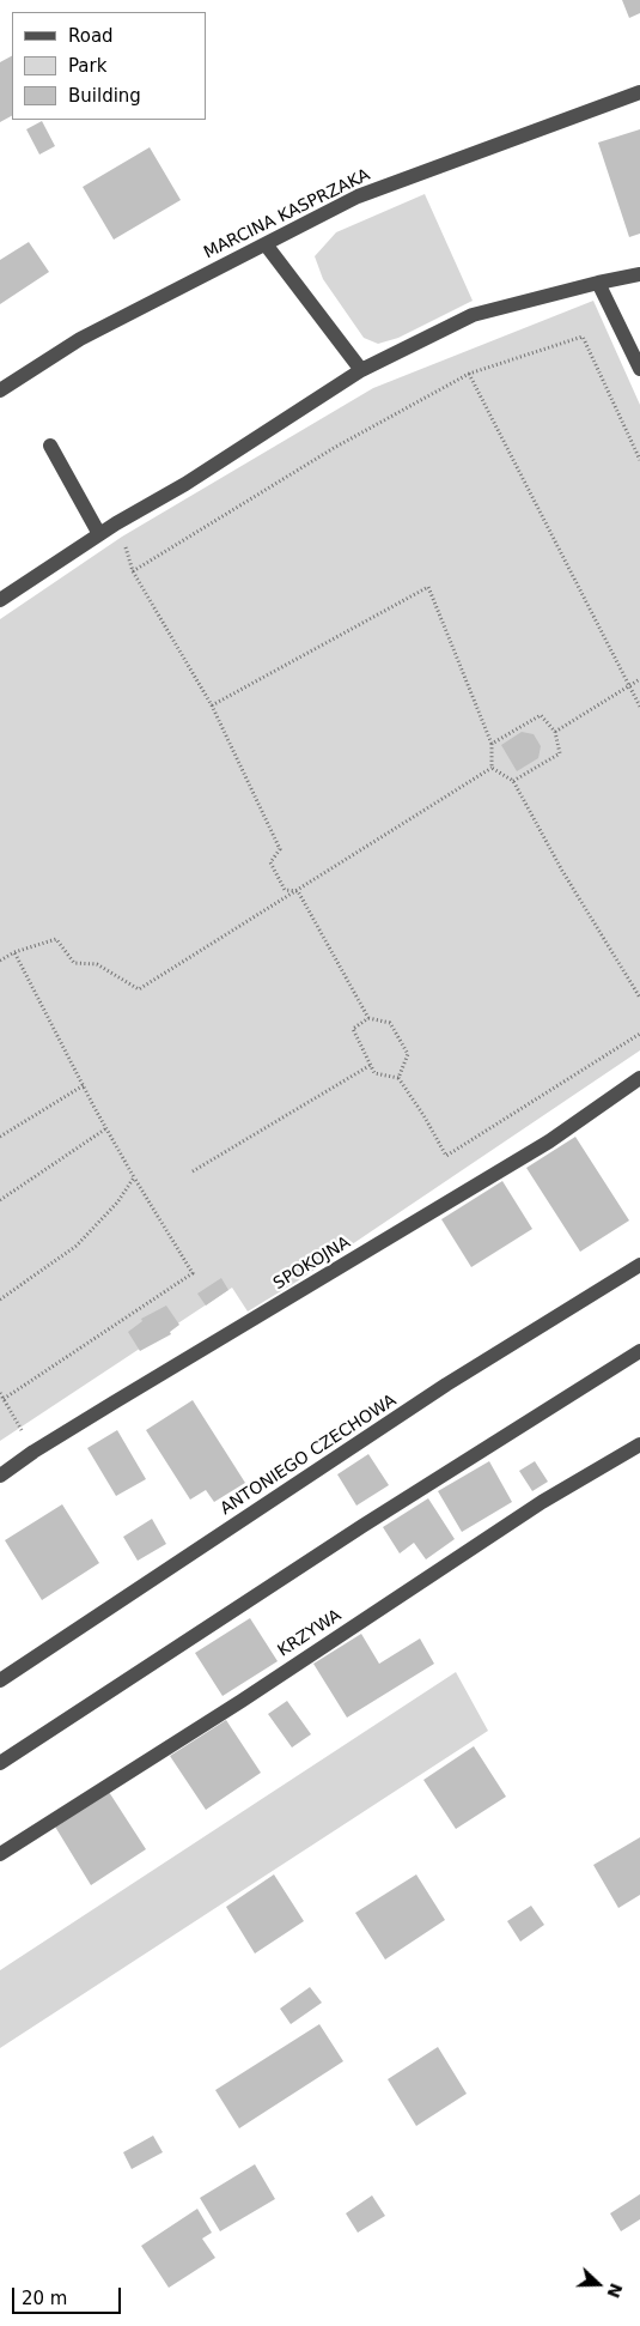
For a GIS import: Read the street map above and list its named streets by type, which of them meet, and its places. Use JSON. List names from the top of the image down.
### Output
{
  "streets": {
    "street": [
      "MARCINA KASPRZAKA",
      "SPOKOJNA",
      "ANTONIEGO CZECHOWA",
      "KRZYWA"
    ]
  },
  "legend": ["Road", "Park", "Building"],
  "scale_bar": "20 m",
  "north": "right"
}
